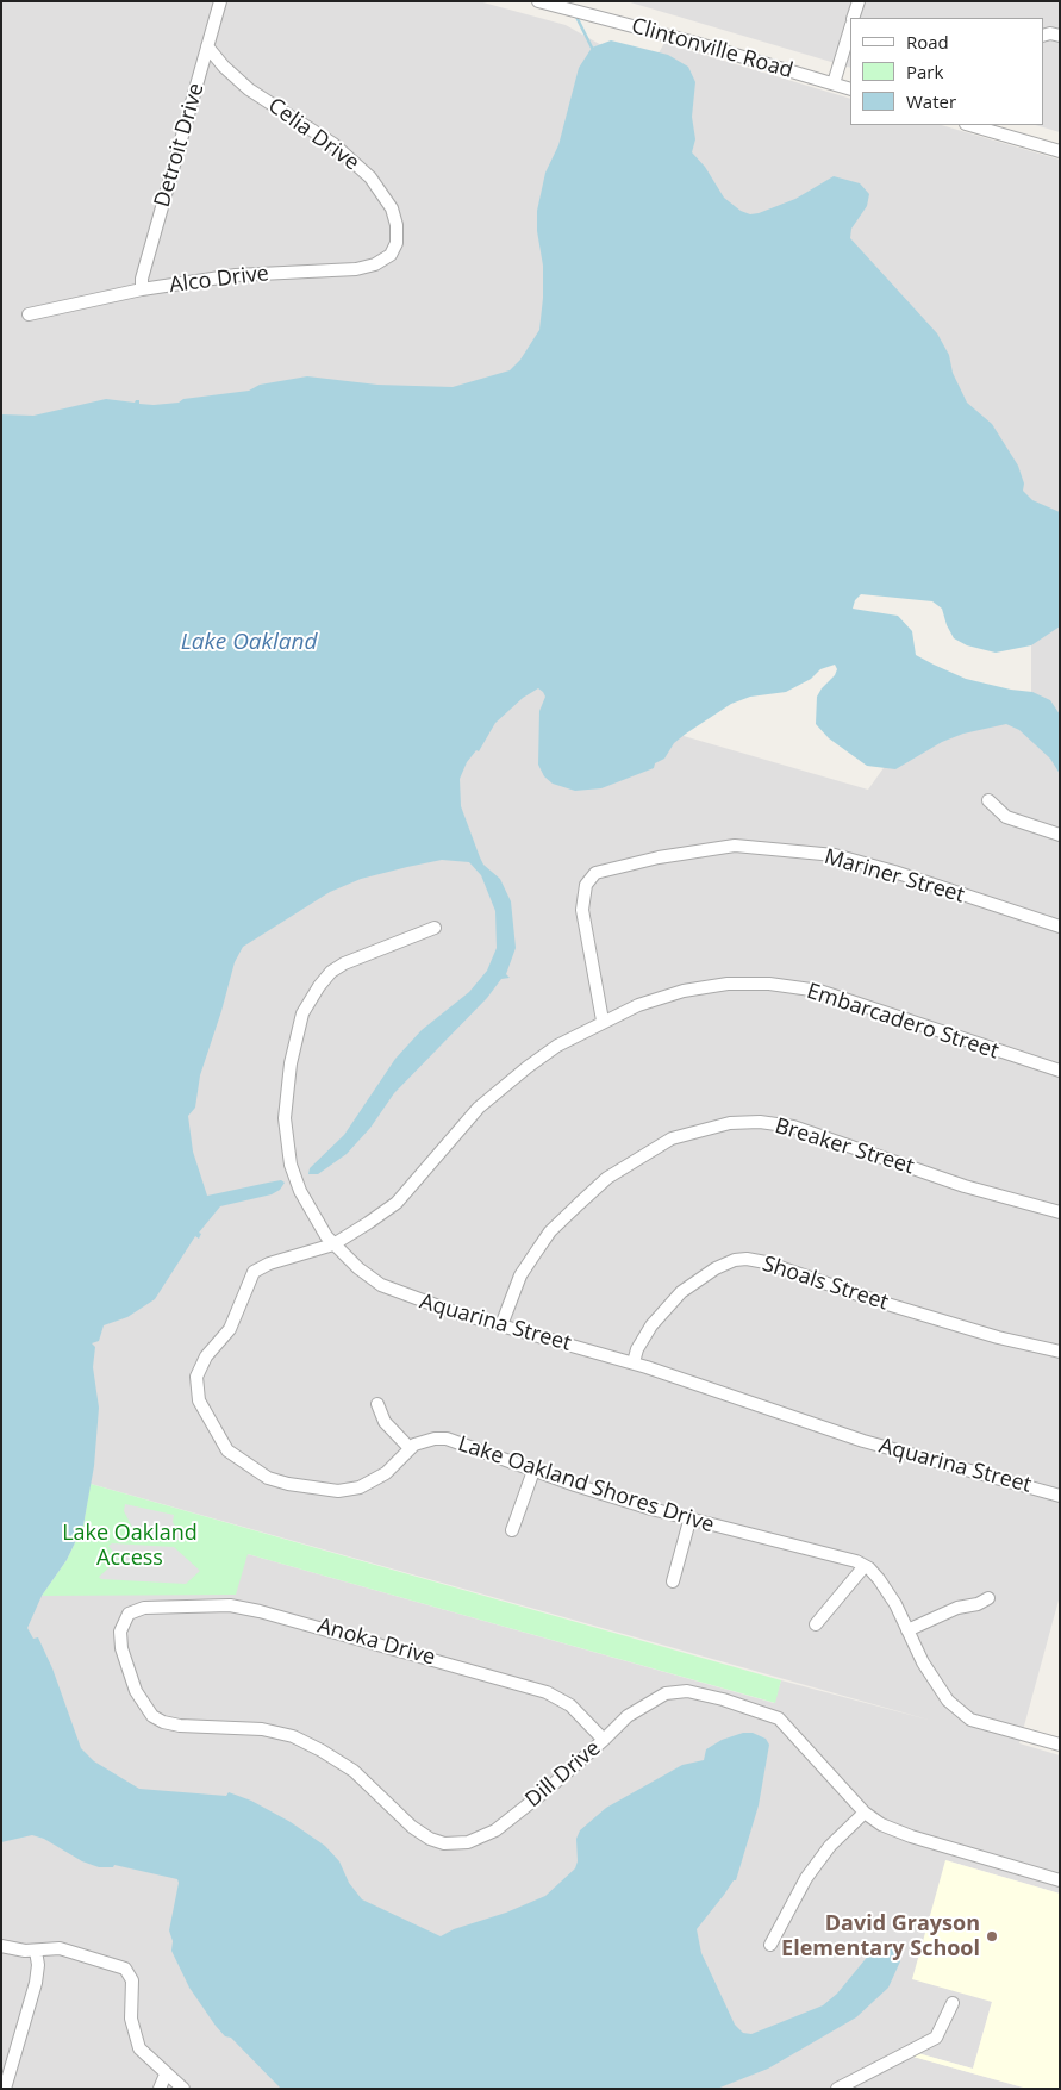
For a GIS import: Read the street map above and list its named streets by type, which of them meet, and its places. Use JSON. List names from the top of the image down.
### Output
{
  "streets": {
    "street": [
      "Clintonville Road",
      "Celia Drive",
      "Detroit Drive",
      "Alco Drive",
      "Mariner Street",
      "Embarcadero Street",
      "Breaker Street",
      "Shoals Street",
      "Aquarina Street",
      "Lake Oakland Shores Drive",
      "Anoka Drive",
      "Dill Drive"
    ]
  },
  "crossings": [
    ["Celia Drive", "Detroit Drive"],
    ["Celia Drive", "Alco Drive"],
    ["Detroit Drive", "Alco Drive"],
    ["Mariner Street", "Embarcadero Street"],
    ["Embarcadero Street", "Aquarina Street"],
    ["Embarcadero Street", "Lake Oakland Shores Drive"],
    ["Breaker Street", "Aquarina Street"],
    ["Shoals Street", "Aquarina Street"],
    ["Aquarina Street", "Lake Oakland Shores Drive"],
    ["Anoka Drive", "Dill Drive"]
  ],
  "water": ["Lake Oakland"],
  "parks": ["Lake Oakland Access"],
  "places": ["David Grayson Elementary School"],
  "legend": ["Road", "Park", "Water"]
}
